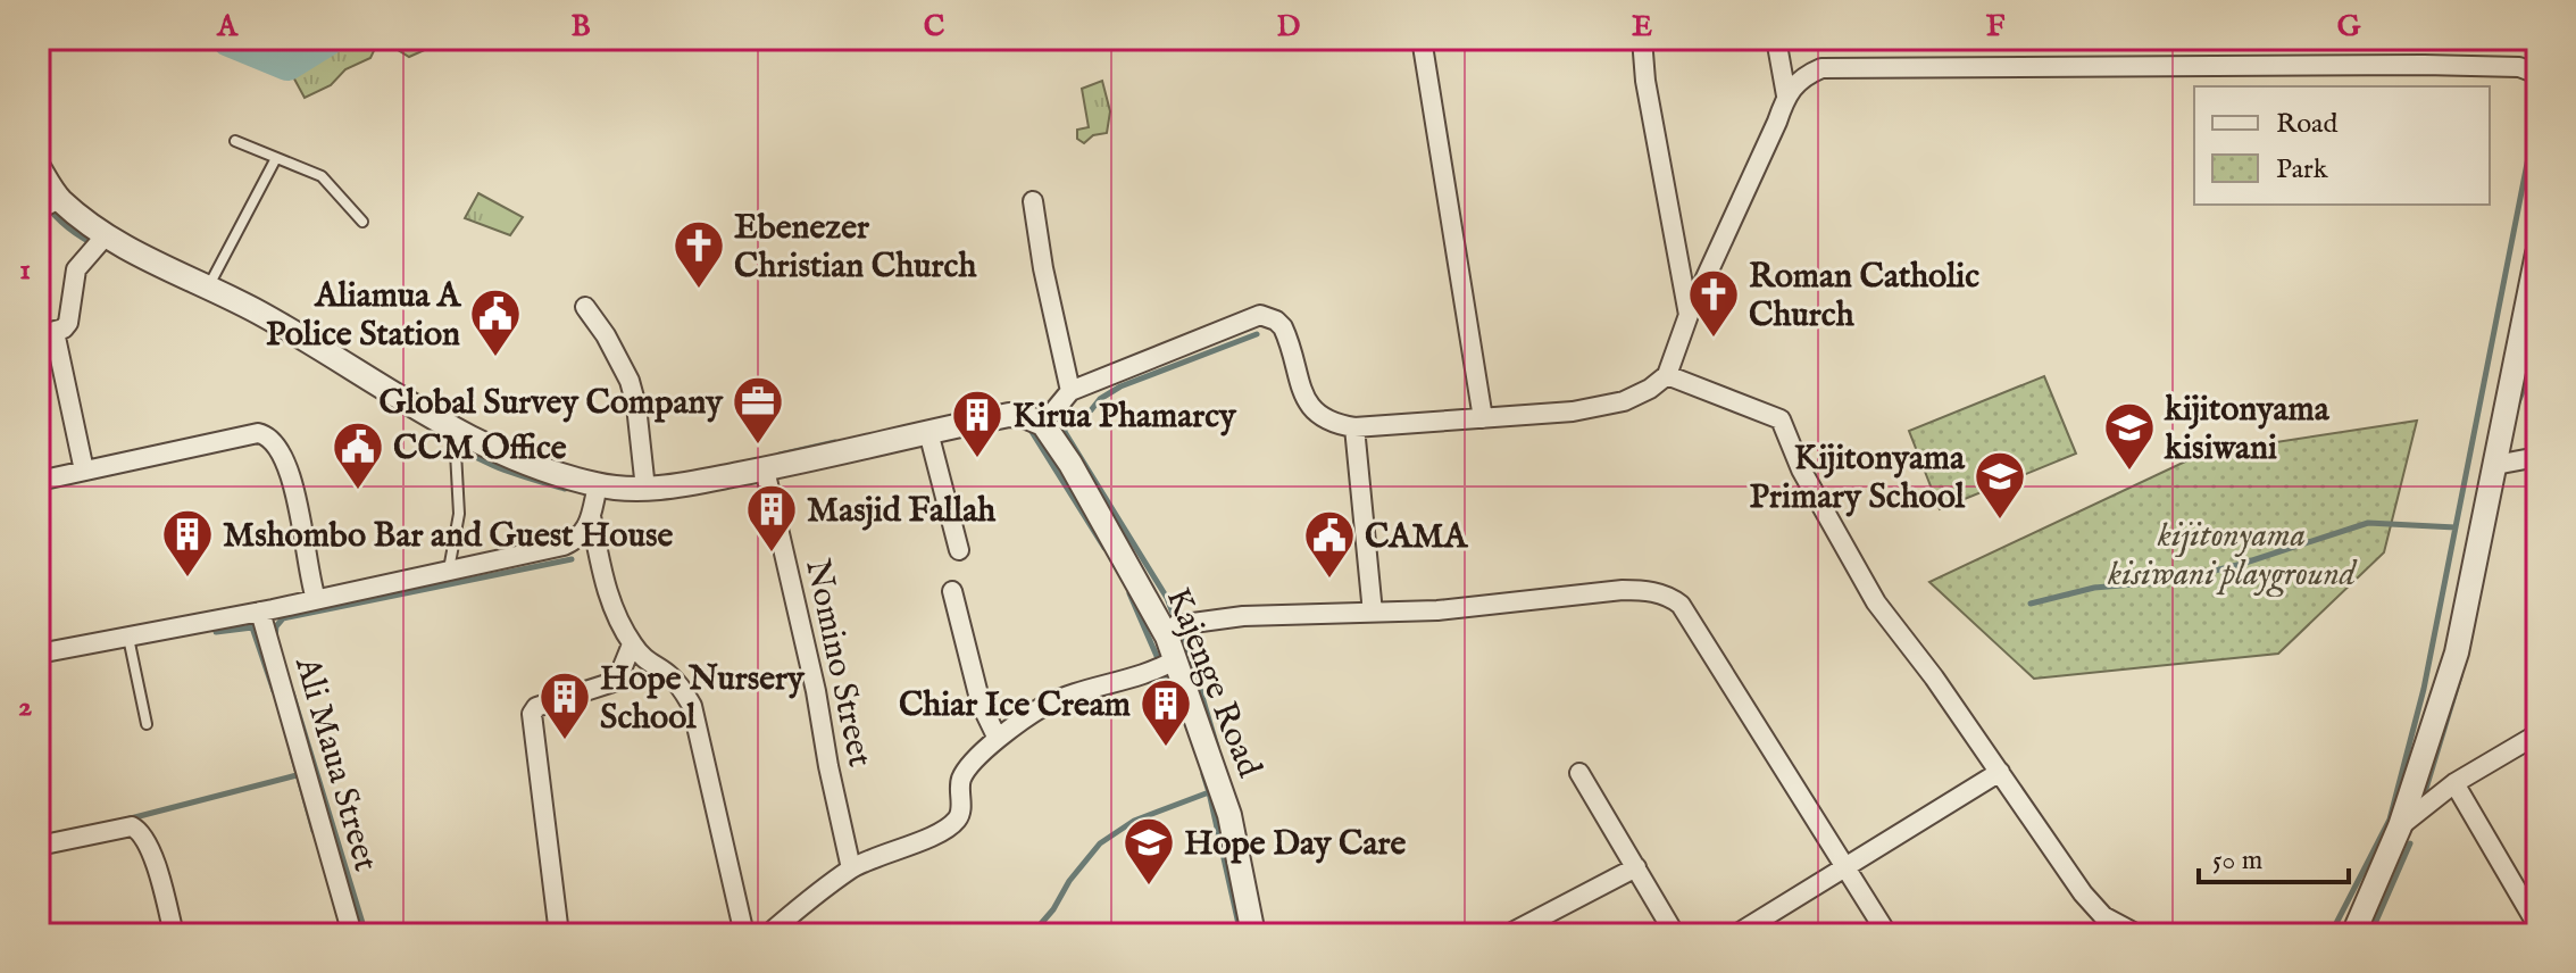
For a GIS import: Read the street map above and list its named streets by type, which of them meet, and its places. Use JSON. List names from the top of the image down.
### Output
{
  "streets": {
    "street": ["Nomino Street", "Kajenge Road", "Ali Maua Street"]
  },
  "parks": ["kijitonyama kisiwani playground"],
  "places": {
    "church": ["Ebenezer Christian Church", "Roman Catholic Church"],
    "public building": ["Aliamua A Police Station", "CCM Office", "CAMA"],
    "office": ["Global Survey Company"],
    "building": [
      "Kirua Phamarcy",
      "Masjid Fallah",
      "Mshombo Bar and Guest House",
      "Hope Nursery School",
      "Chiar Ice Cream"
    ],
    "school or university": ["kijitonyama kisiwani", "Kijitonyama Primary School", "Hope Day Care"]
  },
  "legend": ["Road", "Park"],
  "scale_bar": "50 m",
  "grid": {
    "columns": [
      "A",
      "B",
      "C",
      "D",
      "E",
      "F",
      "G"
    ],
    "rows": ["1", "2"]
  }
}
